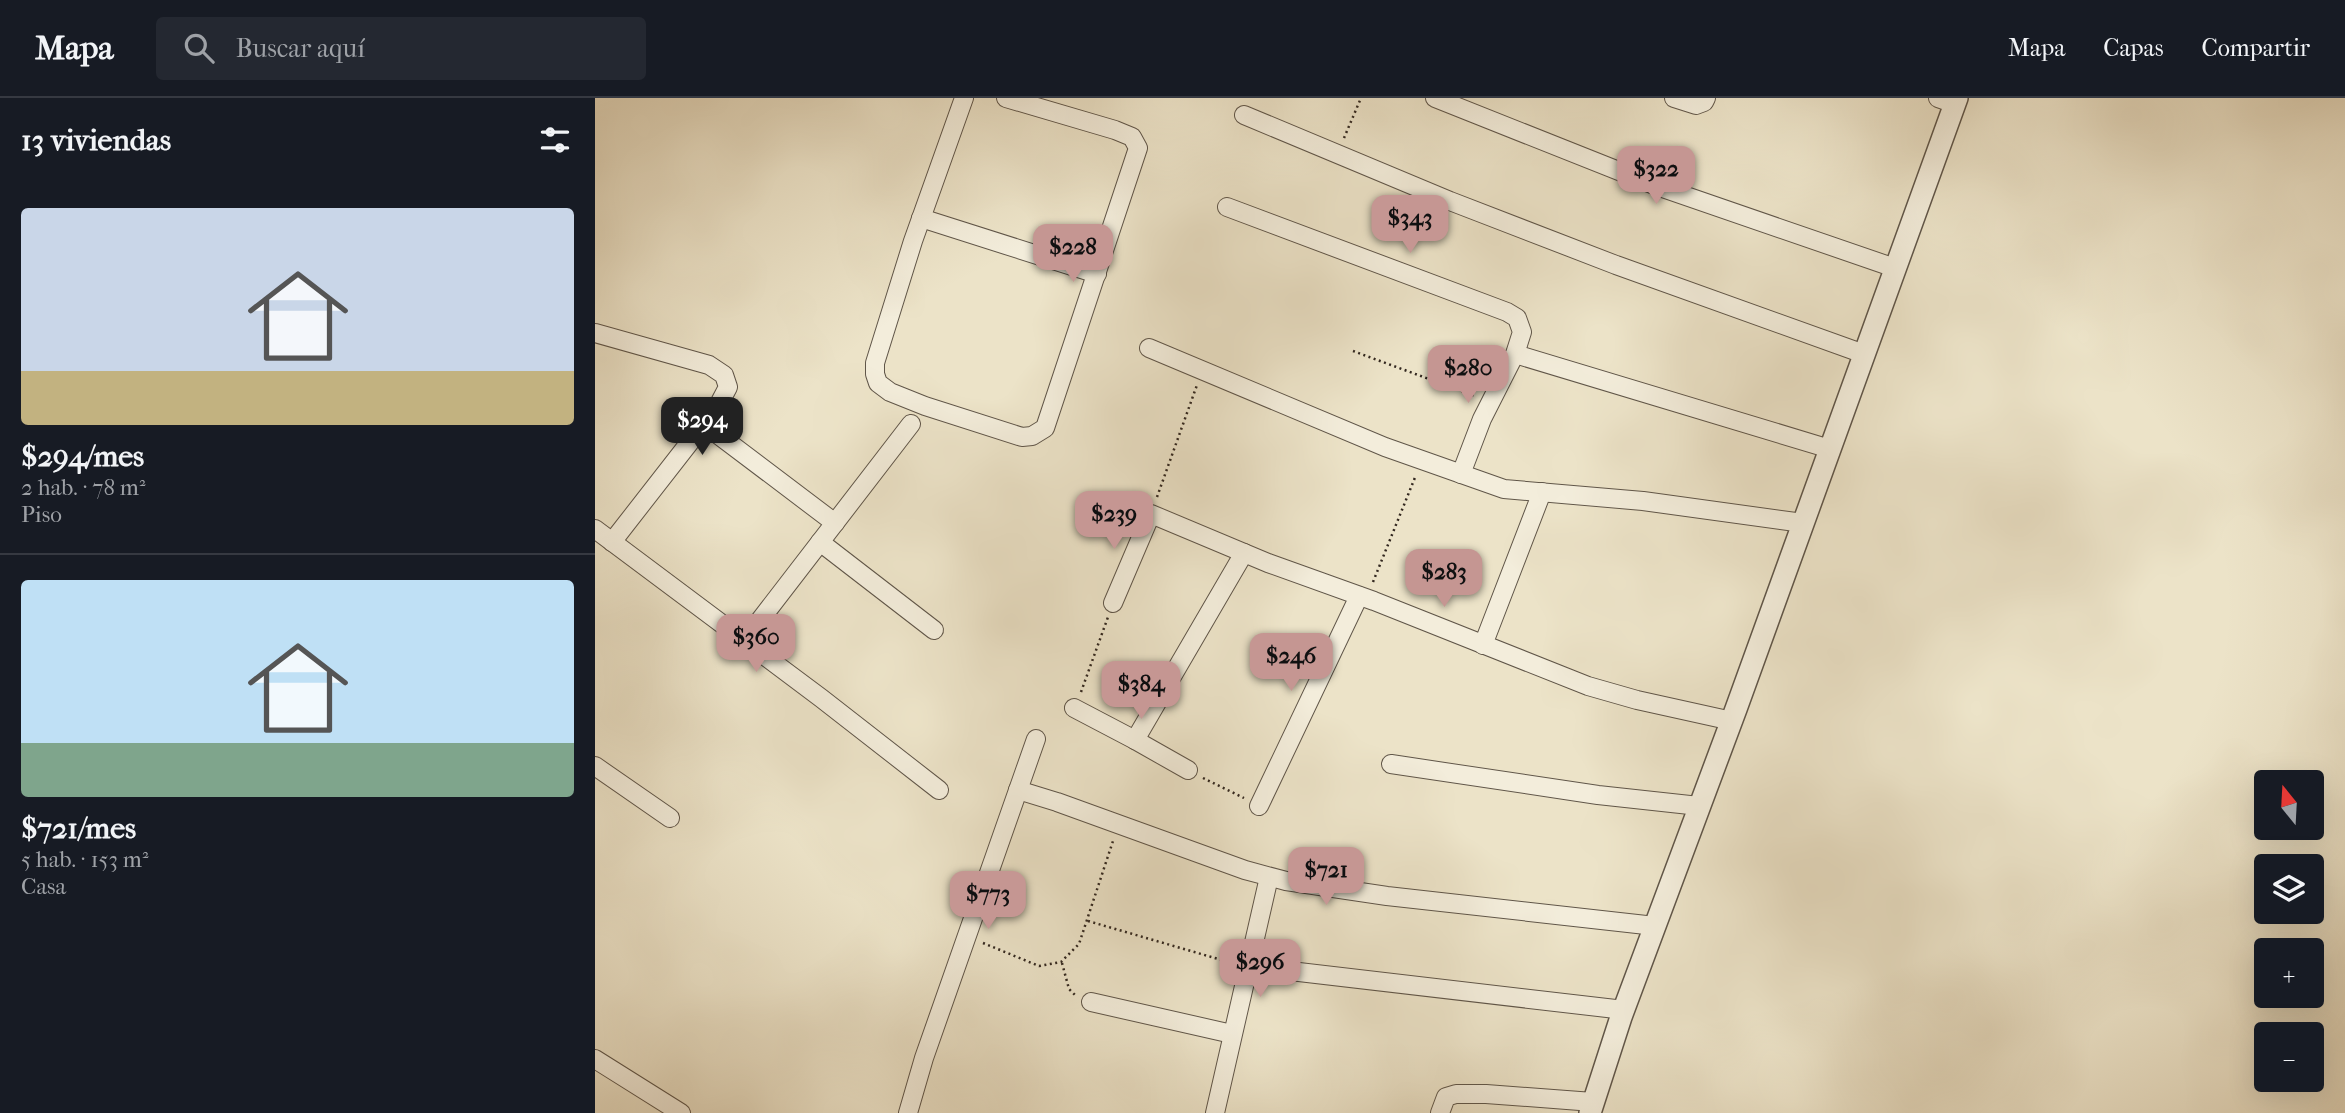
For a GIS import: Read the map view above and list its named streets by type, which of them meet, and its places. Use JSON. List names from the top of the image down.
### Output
{
  "north": "top",
  "page": {
    "header": "Mapa",
    "search": "Buscar aquí",
    "nav": ["Mapa", "Capas", "Compartir"],
    "heading": "13 viviendas",
    "price": [
      "$322",
      "$343",
      "$228",
      "$280",
      "$294",
      "$239",
      "$283",
      "$360",
      "$246",
      "$384",
      "$721",
      "$773",
      "$296"
    ],
    "list": [
      {
        "name": "$294/mes",
        "note": "2 hab. · 78 m² · Piso"
      },
      {
        "name": "$721/mes",
        "note": "5 hab. · 153 m² · Casa"
      }
    ],
    "map_buttons": ["+", "−"]
  }
}
